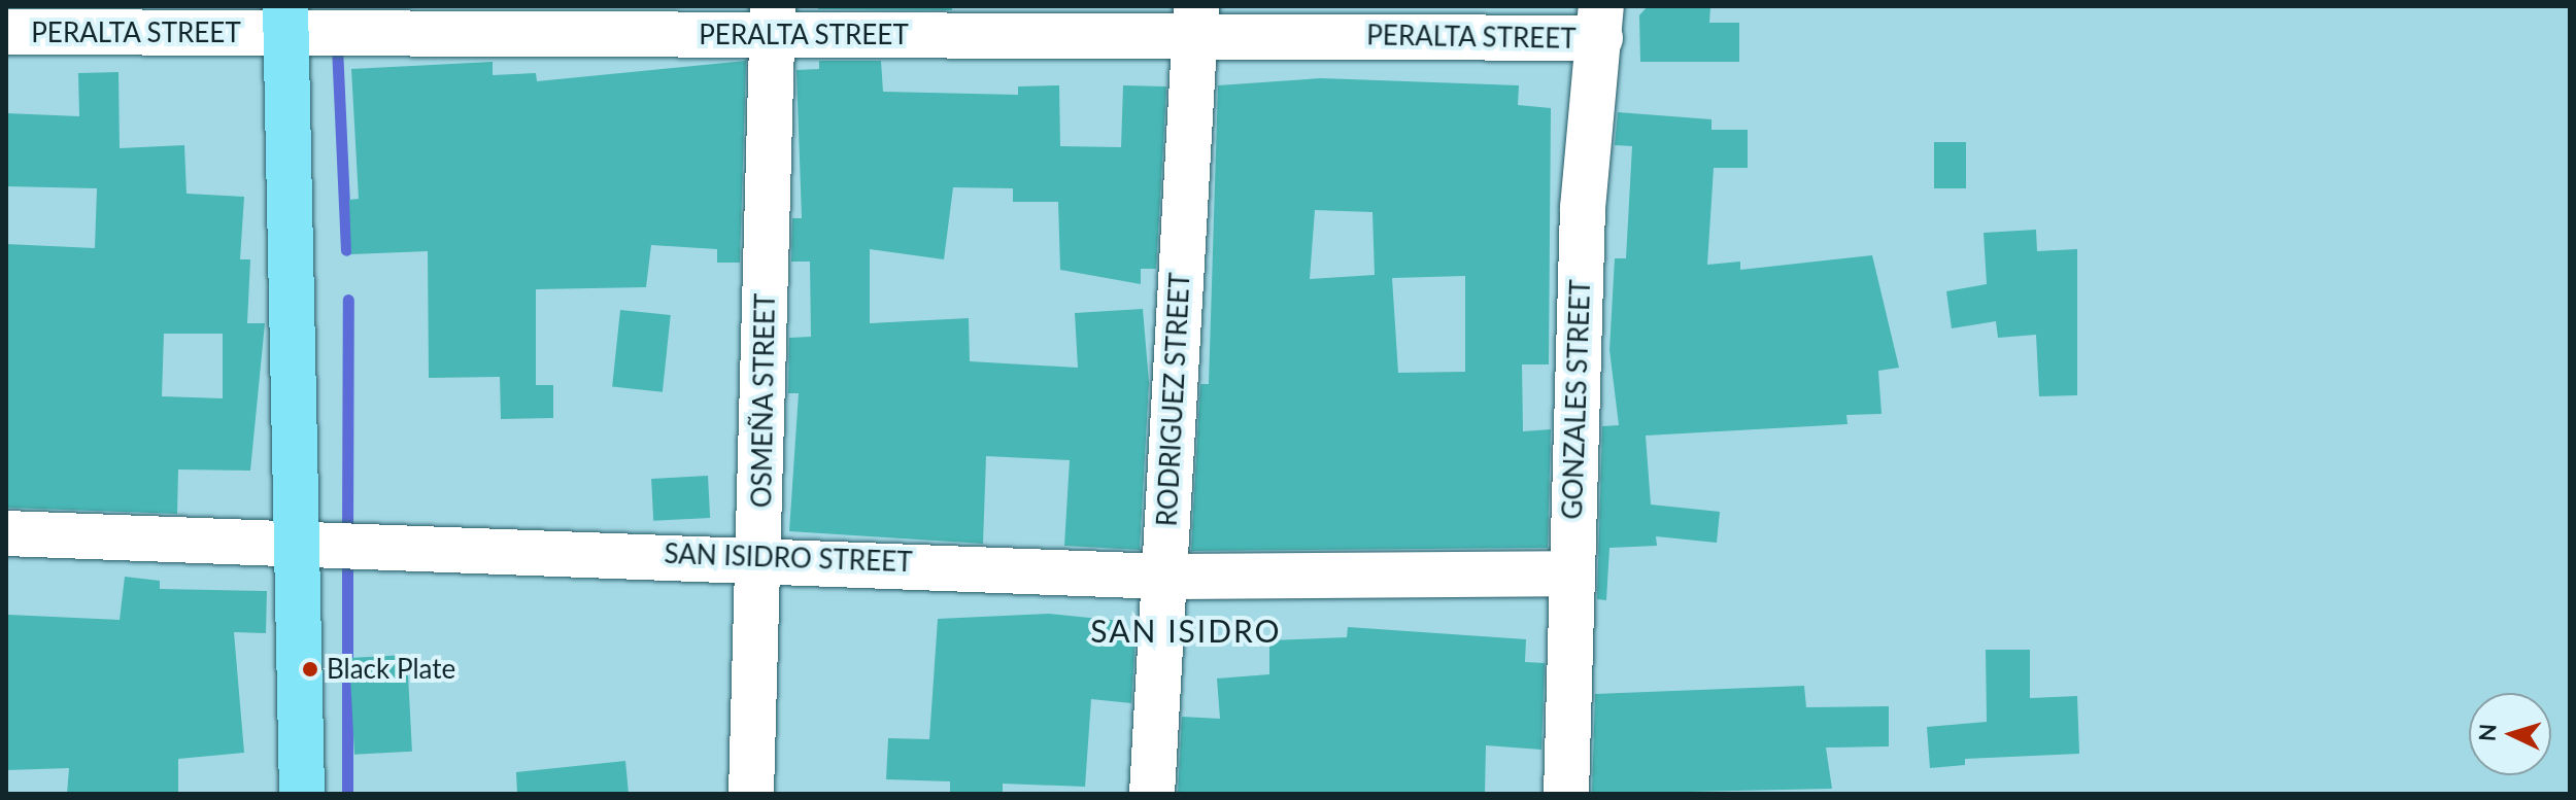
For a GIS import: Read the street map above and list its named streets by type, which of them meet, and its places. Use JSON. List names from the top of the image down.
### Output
{
  "streets": {
    "street": [
      "PERALTA STREET",
      "RODRIGUEZ STREET",
      "GONZALES STREET",
      "OSMEÑA STREET",
      "SAN ISIDRO STREET"
    ]
  },
  "crossings": [
    ["PERALTA STREET", "RODRIGUEZ STREET"],
    ["PERALTA STREET", "GONZALES STREET"],
    ["PERALTA STREET", "OSMEÑA STREET"],
    ["RODRIGUEZ STREET", "SAN ISIDRO STREET"],
    ["GONZALES STREET", "SAN ISIDRO STREET"],
    ["OSMEÑA STREET", "SAN ISIDRO STREET"]
  ],
  "districts": ["SAN ISIDRO"],
  "places": ["Black Plate"],
  "north": "left"
}
